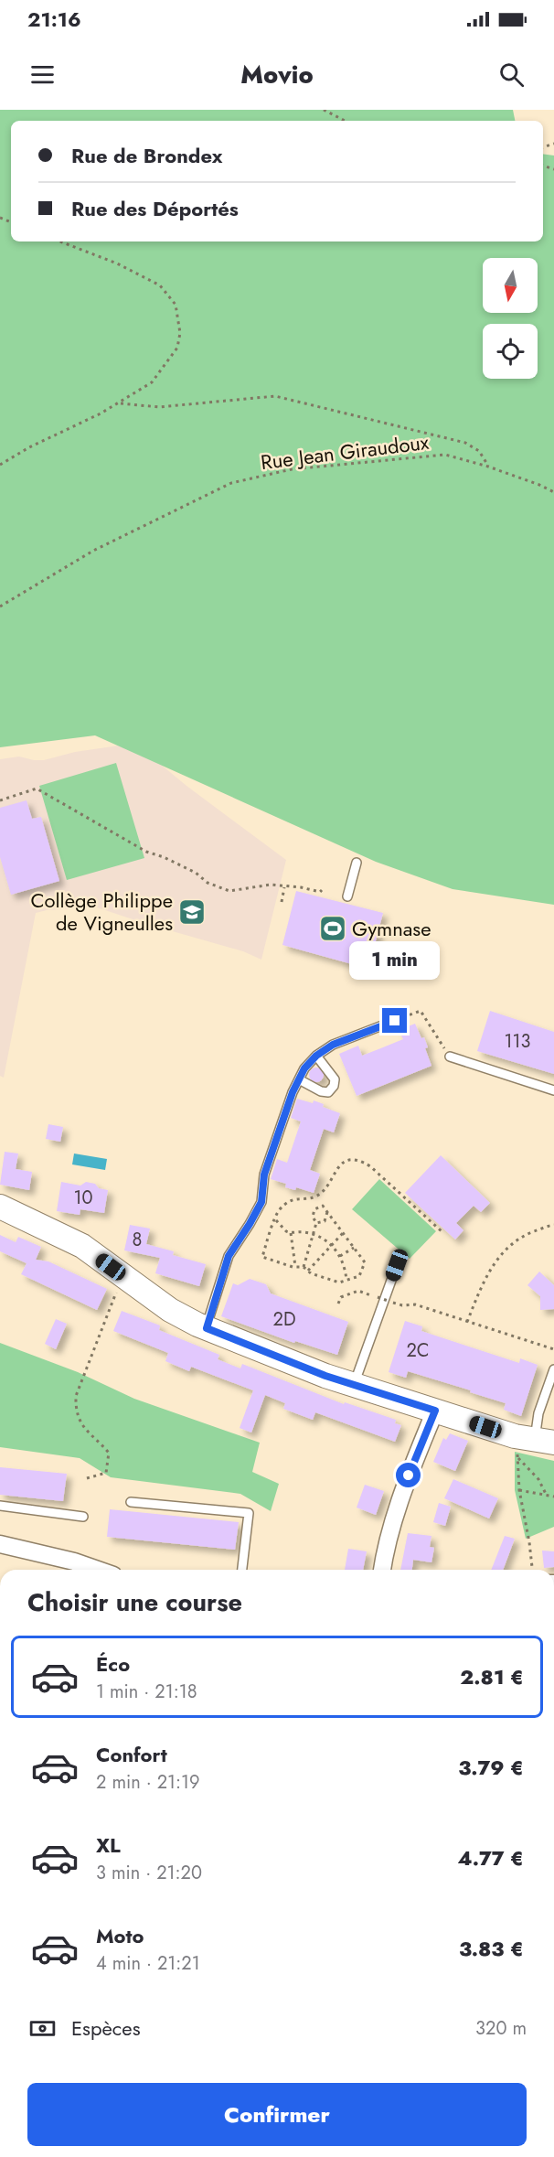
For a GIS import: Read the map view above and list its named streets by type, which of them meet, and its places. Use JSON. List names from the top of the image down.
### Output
{
  "streets": {
    "path": ["Rue Jean Giraudoux"]
  },
  "places": {
    "school or university": ["Collège Philippe de Vigneulles"],
    "sports": ["Gymnase"]
  },
  "house_numbers": [
    "113",
    "10",
    "8",
    "2D",
    "2C"
  ],
  "north": "bottom",
  "page": {
    "status": "21:16",
    "header": "Movio",
    "banner": ["Rue de Brondex", "Rue des Déportés"],
    "bubble": "1 min",
    "heading": "Choisir une course",
    "list": [
      {
        "name": "Éco",
        "note": "1 min · 21:18",
        "value": "2.81 €"
      },
      {
        "name": "Confort",
        "note": "2 min · 21:19",
        "value": "3.79 €"
      },
      {
        "name": "XL",
        "note": "3 min · 21:20",
        "value": "4.77 €"
      },
      {
        "name": "Moto",
        "note": "4 min · 21:21",
        "value": "3.83 €"
      }
    ],
    "pay": ["Espèces", "320 m"],
    "buttons": "Confirmer"
  }
}
